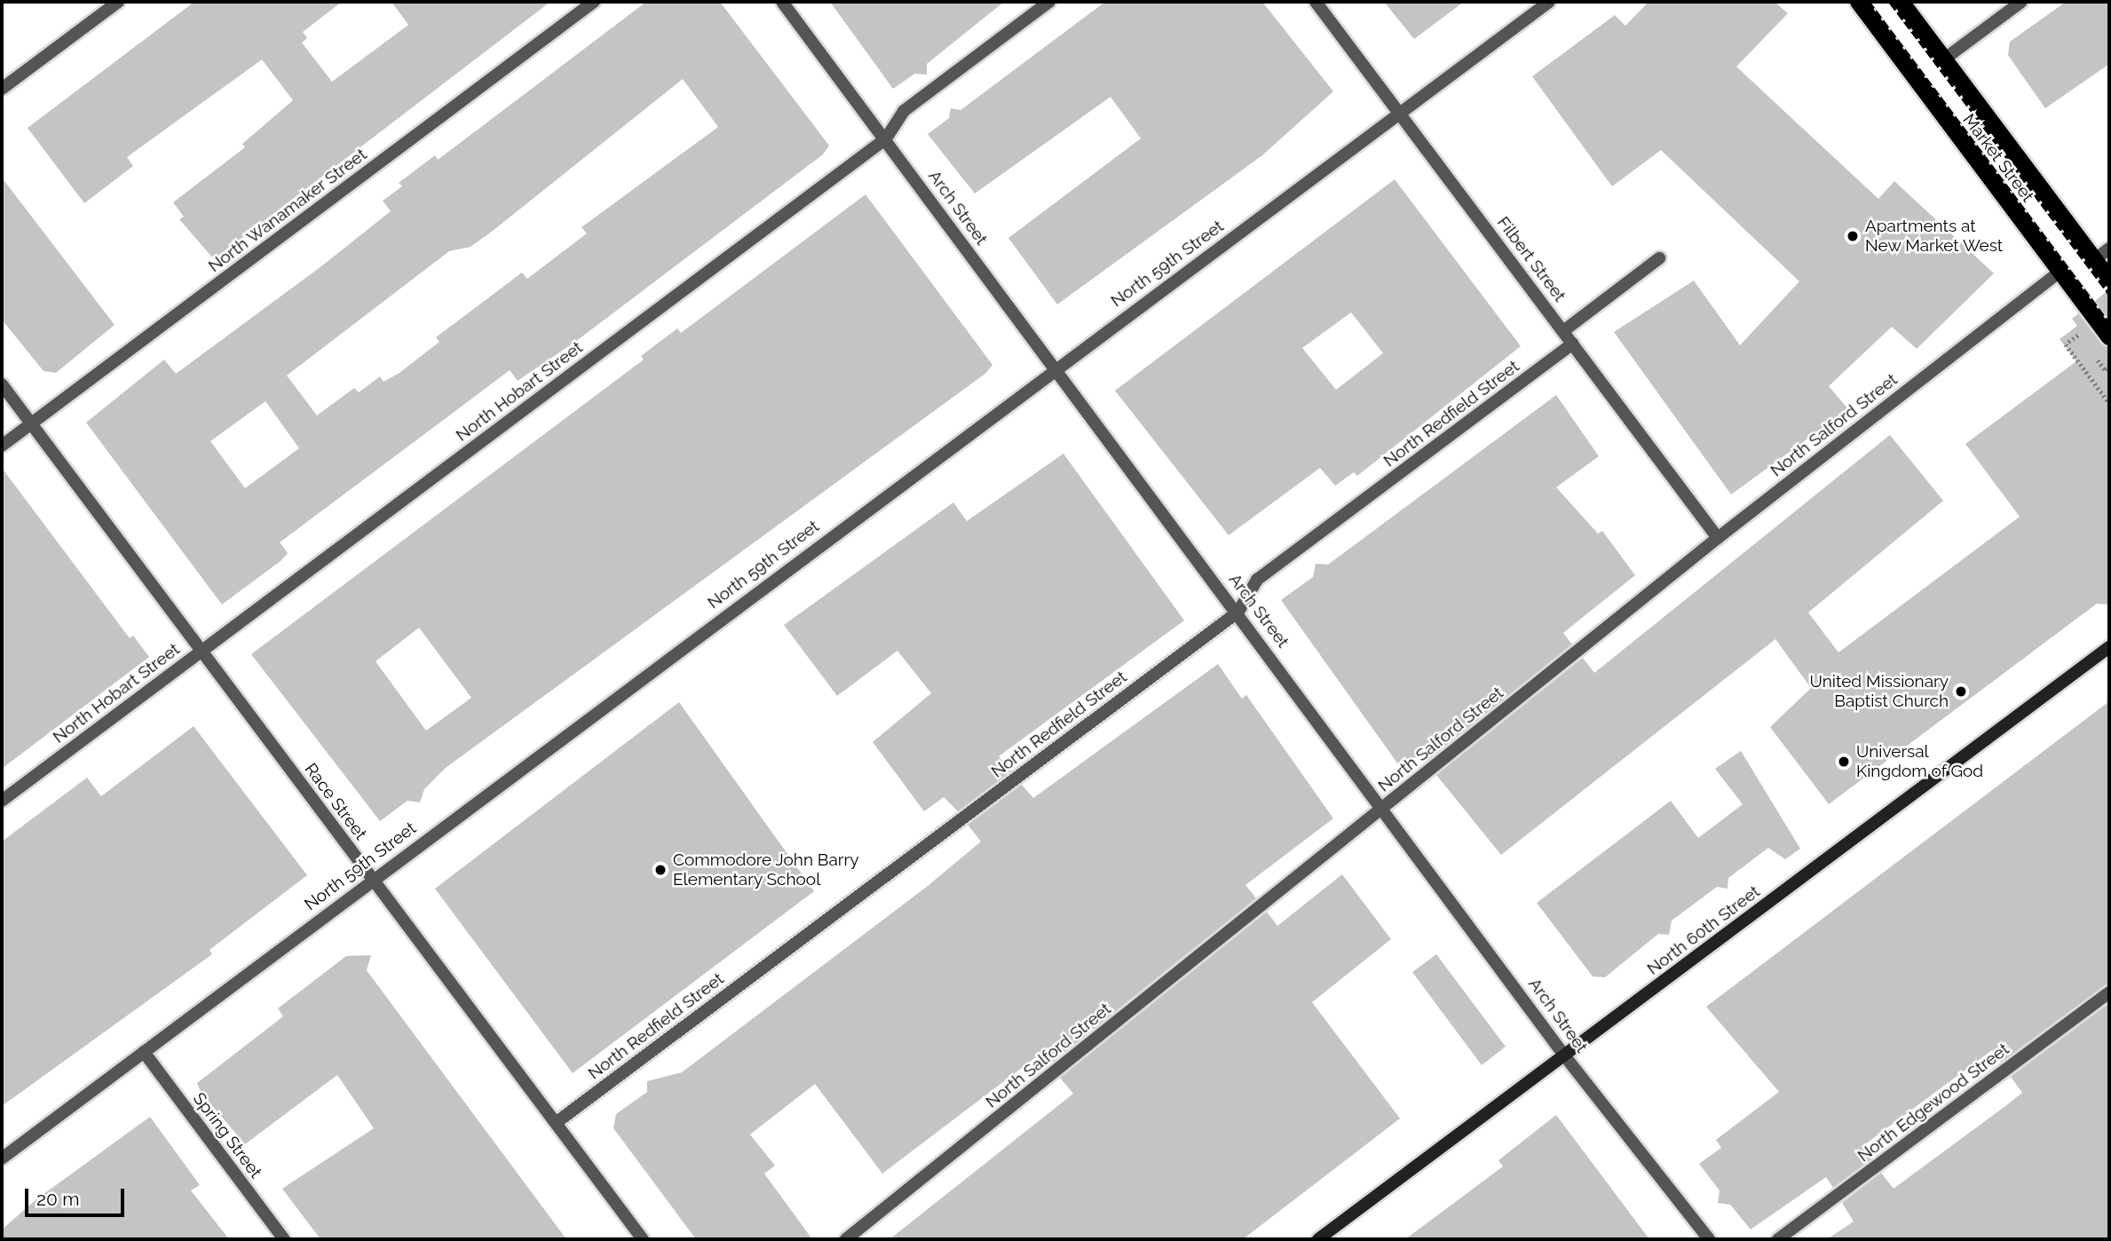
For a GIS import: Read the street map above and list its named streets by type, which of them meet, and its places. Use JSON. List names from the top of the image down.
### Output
{
  "streets": {
    "main road": ["Market Street"],
    "street": [
      "Arch Street",
      "North Wanamaker Street",
      "Filbert Street",
      "North 59th Street",
      "North Hobart Street",
      "North Redfield Street",
      "North Salford Street",
      "Race Street",
      "North 60th Street",
      "North Edgewood Street",
      "Spring Street"
    ]
  },
  "crossings": [
    ["Market Street", "North Salford Street"],
    ["Arch Street", "North 59th Street"],
    ["Arch Street", "North Hobart Street"],
    ["Arch Street", "North Redfield Street"],
    ["Arch Street", "North Salford Street"],
    ["Arch Street", "North 60th Street"],
    ["North Wanamaker Street", "Race Street"],
    ["Filbert Street", "North 59th Street"],
    ["Filbert Street", "North Redfield Street"],
    ["Filbert Street", "North Salford Street"],
    ["North 59th Street", "Race Street"],
    ["North 59th Street", "Spring Street"],
    ["North Hobart Street", "Race Street"],
    ["North Redfield Street", "Race Street"]
  ],
  "places": [
    "Apartments at New Market West",
    "United Missionary Baptist Church",
    "Universal Kingdom of God",
    "Commodore John Barry Elementary School"
  ],
  "scale_bar": "20 m"
}
